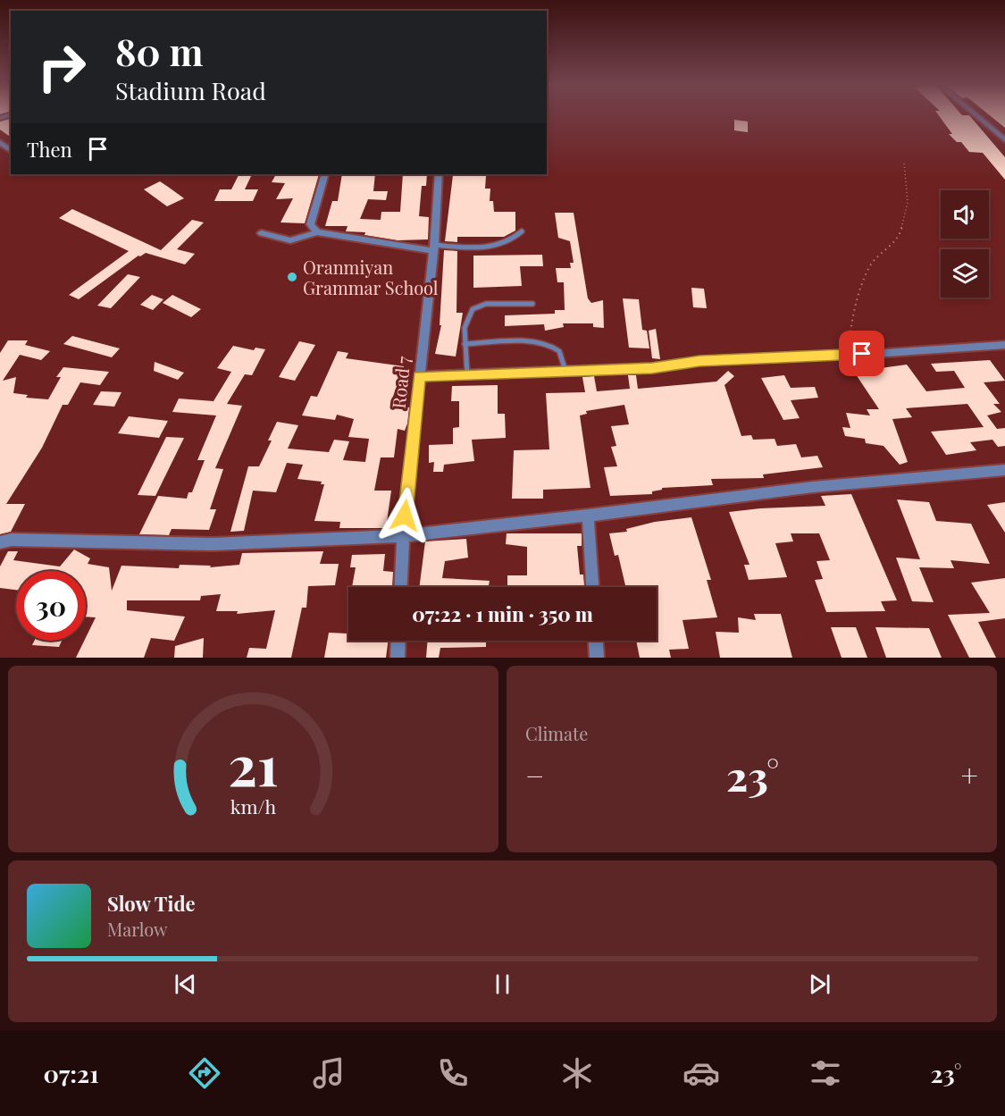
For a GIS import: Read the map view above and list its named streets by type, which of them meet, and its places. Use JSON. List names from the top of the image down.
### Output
{
  "streets": {
    "street": ["Road 7"]
  },
  "places": ["Oranmiyan Grammar School"],
  "page": {
    "turn": ["80 m", "Stadium Road"],
    "then": "Then",
    "limit": "30",
    "trip": "07:22 · 1 min · 350 m",
    "tile": "Climate",
    "heat": ["−", "23°", "+"],
    "song": ["Slow Tide", "Marlow"],
    "tabs": ["07:21", "23°"],
    "gauge": ["21", "km/h"]
  }
}
